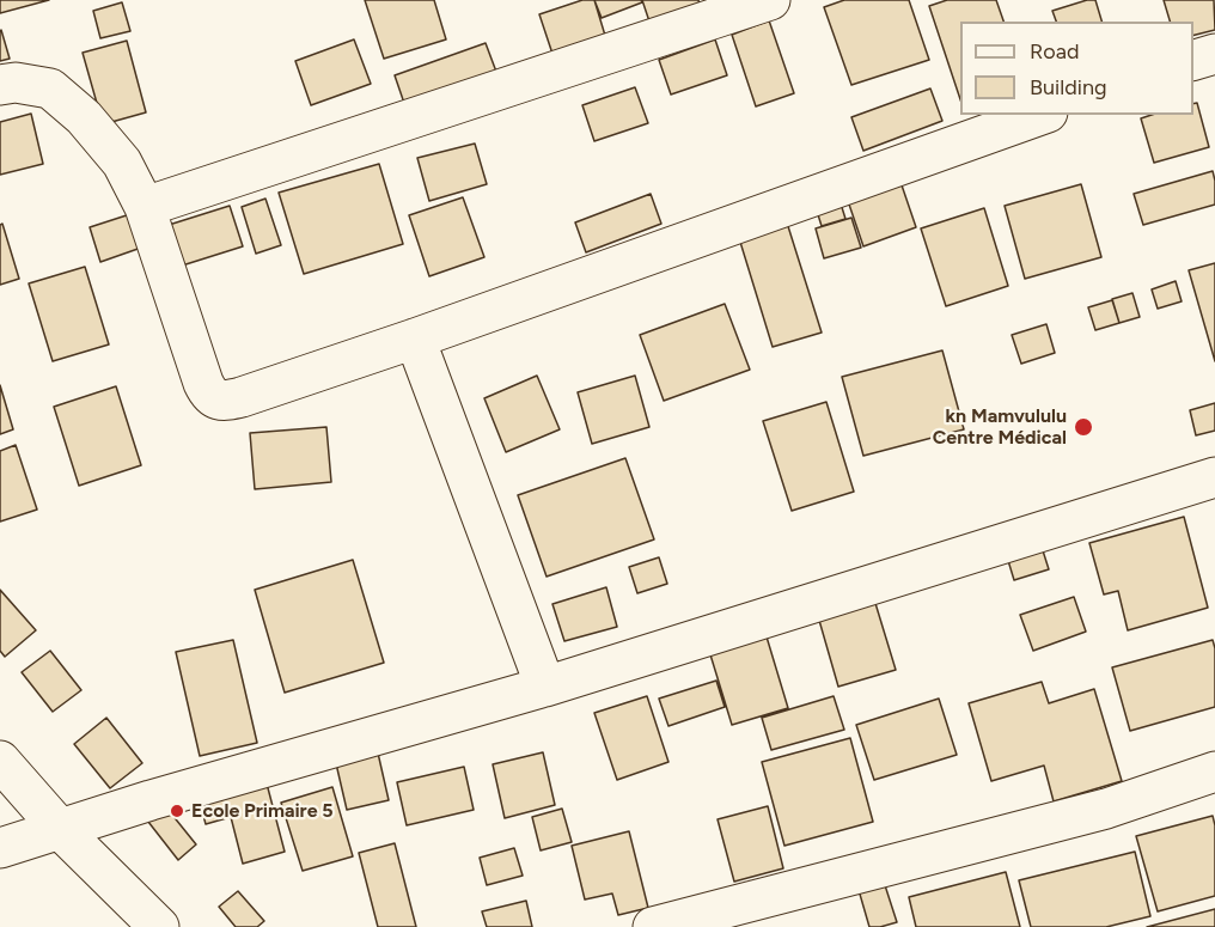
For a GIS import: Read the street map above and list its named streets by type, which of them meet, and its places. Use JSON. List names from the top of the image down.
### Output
{
  "places": ["kn Mamvululu Centre Médical", "Ecole Primaire 5"],
  "legend": ["Road", "Building"]
}
